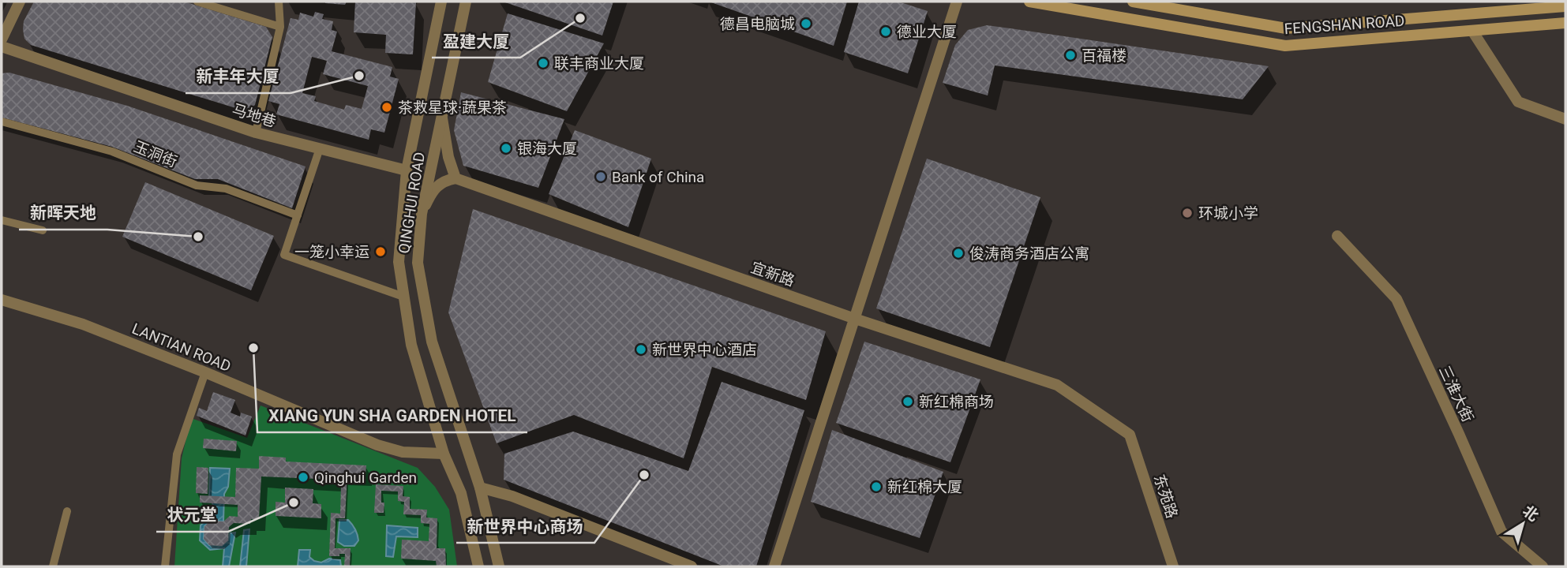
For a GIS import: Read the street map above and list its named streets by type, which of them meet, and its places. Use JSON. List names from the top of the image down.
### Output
{
  "streets": {
    "main road": ["FENGSHAN ROAD"],
    "street": [
      "马地巷",
      "QINGHUI ROAD",
      "宜新路",
      "LANTIAN ROAD",
      "三淮大街",
      "东苑路"
    ],
    "lane": ["玉洞街"]
  },
  "crossings": [
    ["马地巷", "QINGHUI ROAD"],
    ["QINGHUI ROAD", "LANTIAN ROAD"],
    ["宜新路", "东苑路"]
  ],
  "places": [
    "盈建大厦",
    "德昌电脑城",
    "德业大厦",
    "百福楼",
    "联丰商业大厦",
    "新丰年大厦",
    "茶救星球·蔬果茶",
    "银海大厦",
    "Bank of China",
    "环城小学",
    "新晖天地",
    "一笼小幸运",
    "俊涛商务酒店公寓",
    "XIANG YUN SHA GARDEN HOTEL",
    "新世界中心酒店",
    "新红棉商场",
    "新世界中心商场",
    "Qinghui Garden",
    "新红棉大厦",
    "状元堂"
  ],
  "north": "top right"
}
